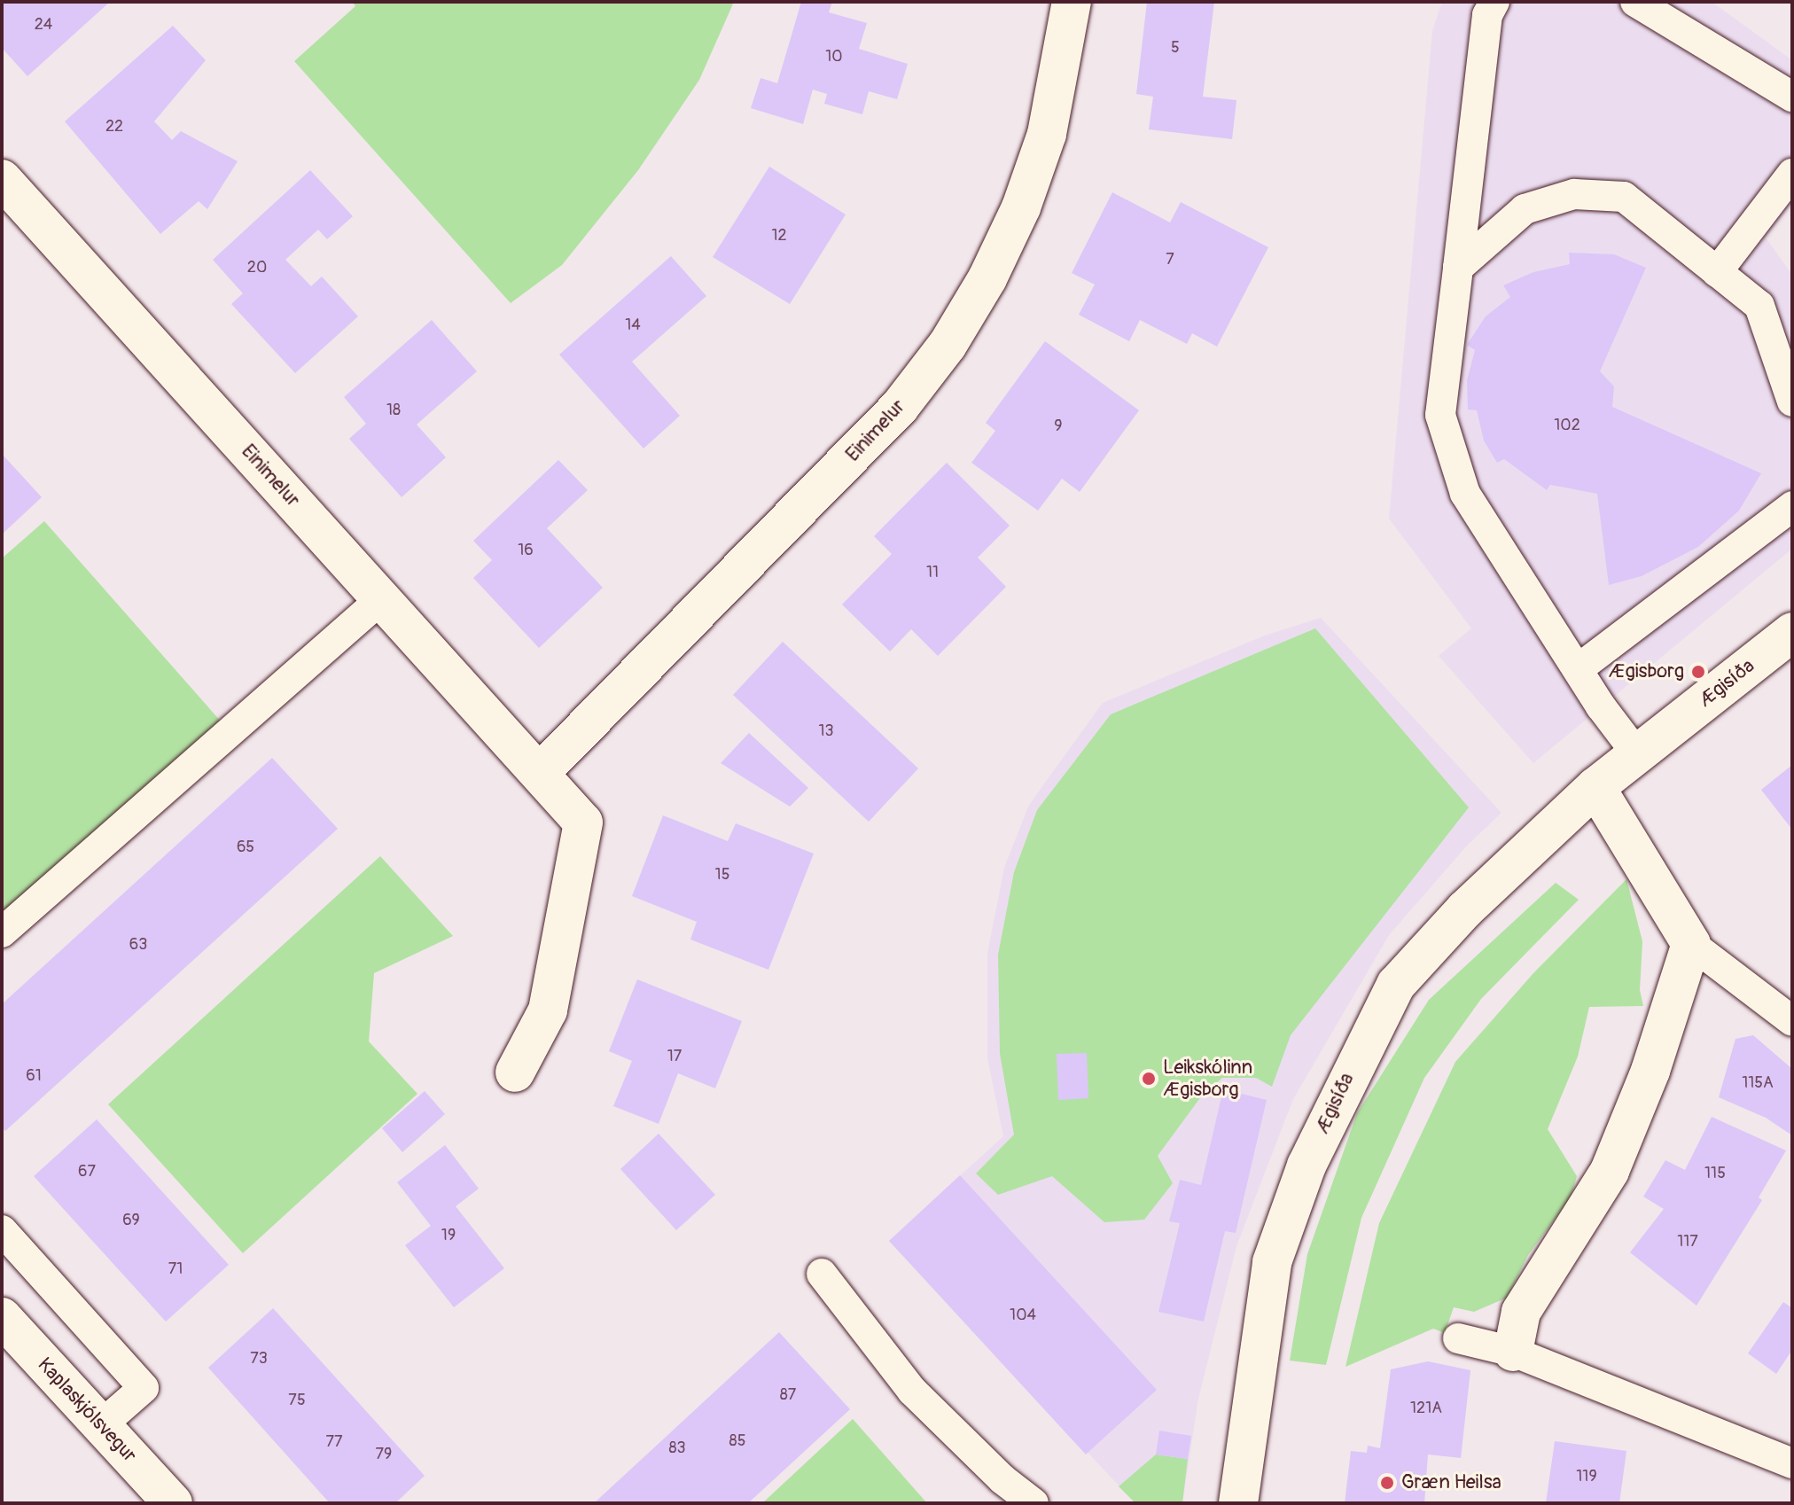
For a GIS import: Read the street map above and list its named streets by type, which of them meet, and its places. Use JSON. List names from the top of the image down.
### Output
{
  "streets": {
    "street": ["Einimelur", "Ægisíða", "Kaplaskjólsvegur"]
  },
  "places": ["Ægisborg", "Leikskólinn Ægisborg", "Græn Heilsa"],
  "house_numbers": [
    "24",
    "5",
    "10",
    "22",
    "12",
    "7",
    "20",
    "14",
    "18",
    "102",
    "9",
    "16",
    "11",
    "13",
    "65",
    "15",
    "63",
    "17",
    "61",
    "115A",
    "67",
    "115",
    "69",
    "19",
    "117",
    "71",
    "104",
    "73",
    "87",
    "75",
    "121A",
    "85",
    "77",
    "83",
    "79",
    "119"
  ]
}
